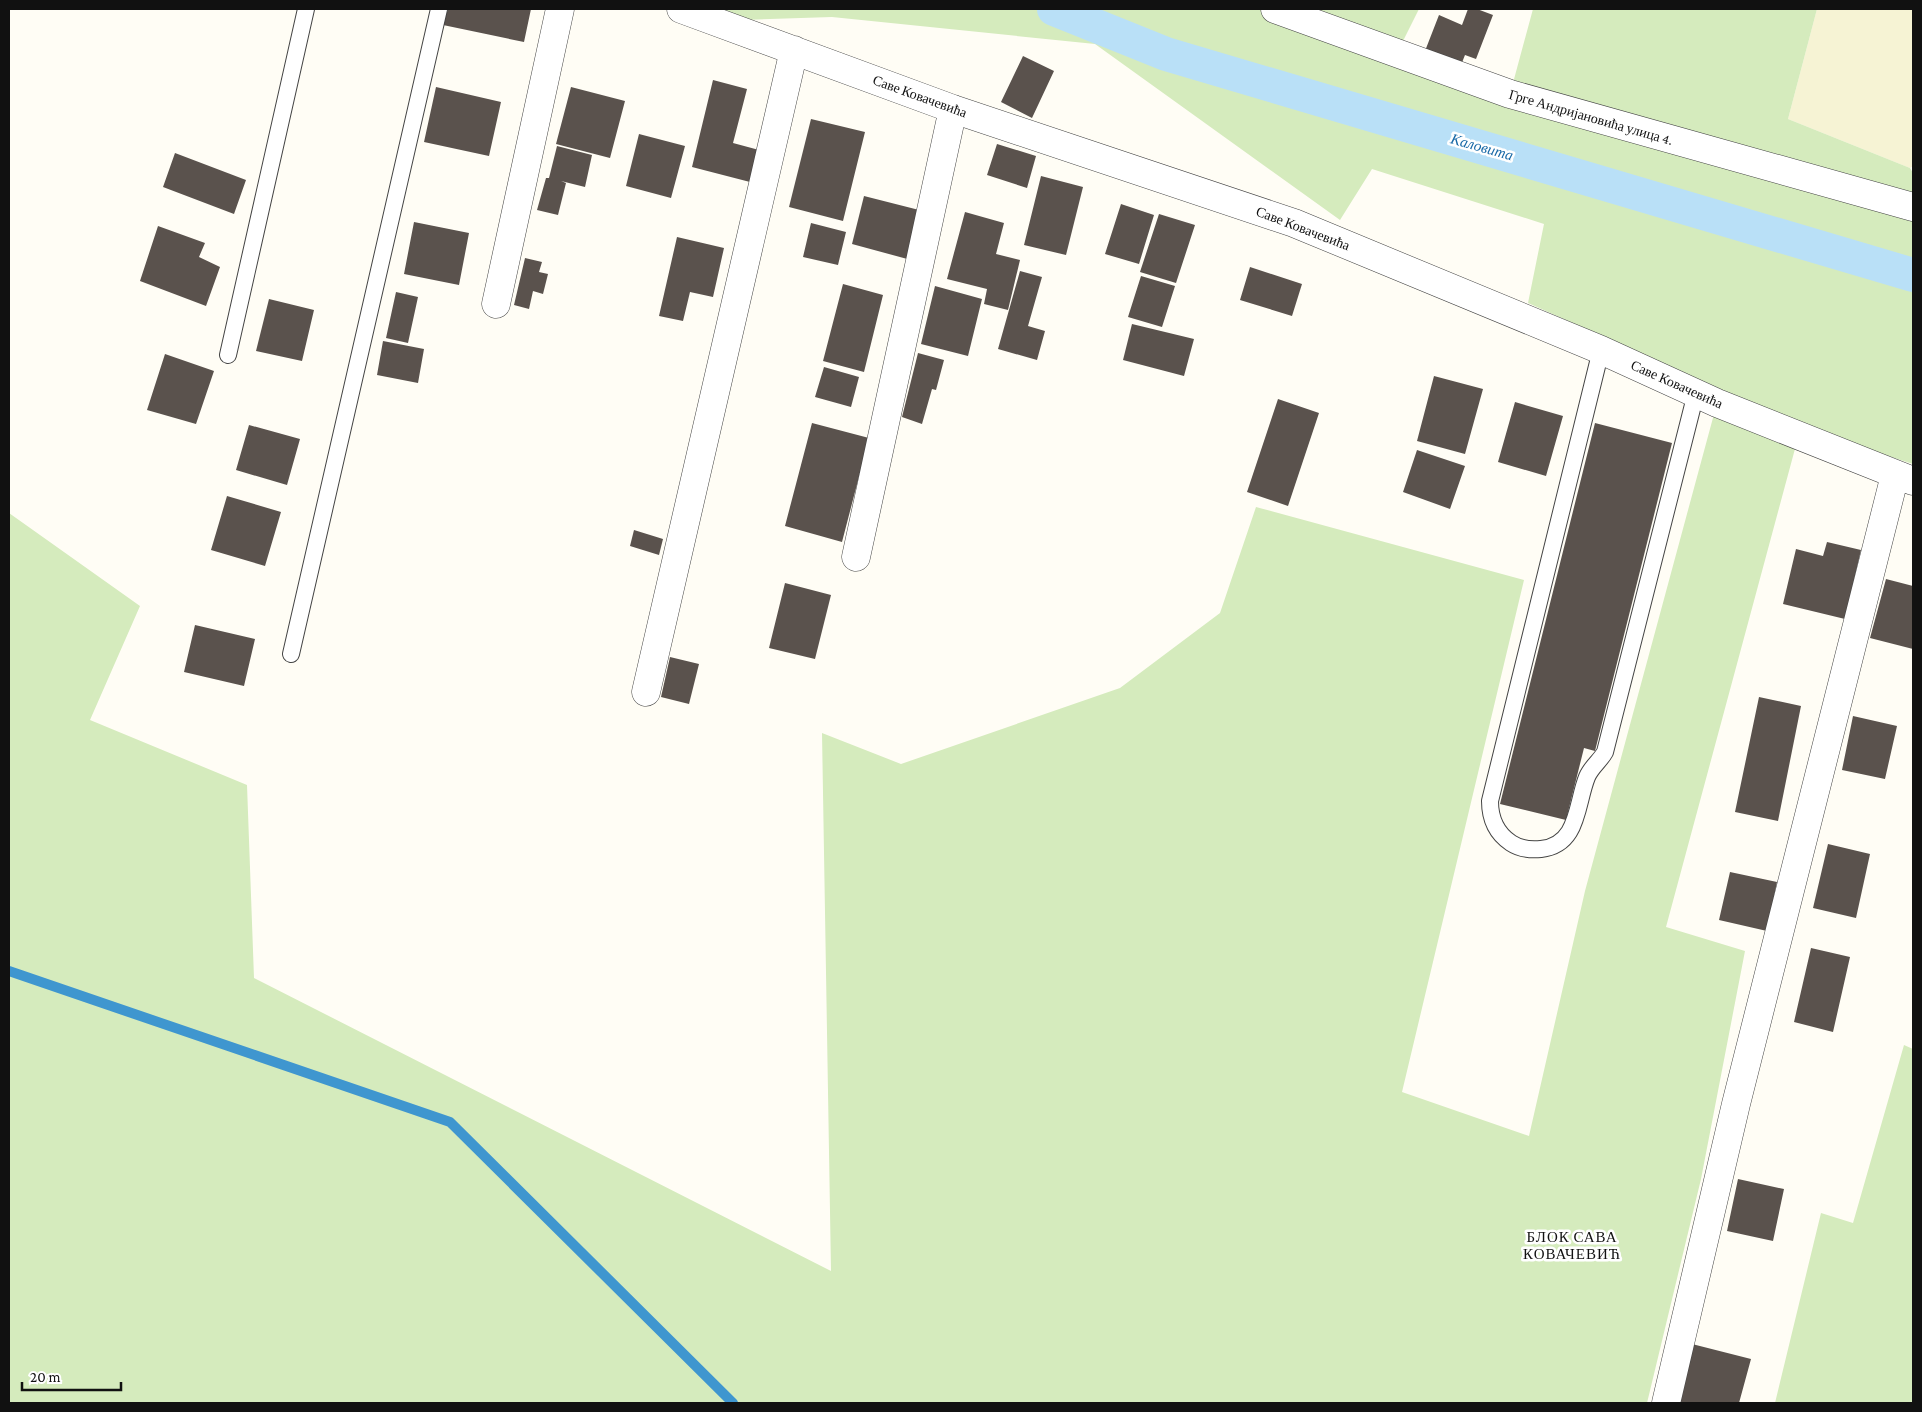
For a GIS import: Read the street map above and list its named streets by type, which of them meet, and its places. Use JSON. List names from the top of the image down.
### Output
{
  "streets": {
    "street": ["Саве Ковачевића", "Грге Андријановића улица 4."]
  },
  "districts": ["БЛОК САВА КОВАЧЕВИЋ"],
  "water": ["Каловита"],
  "scale_bar": "20 m"
}
